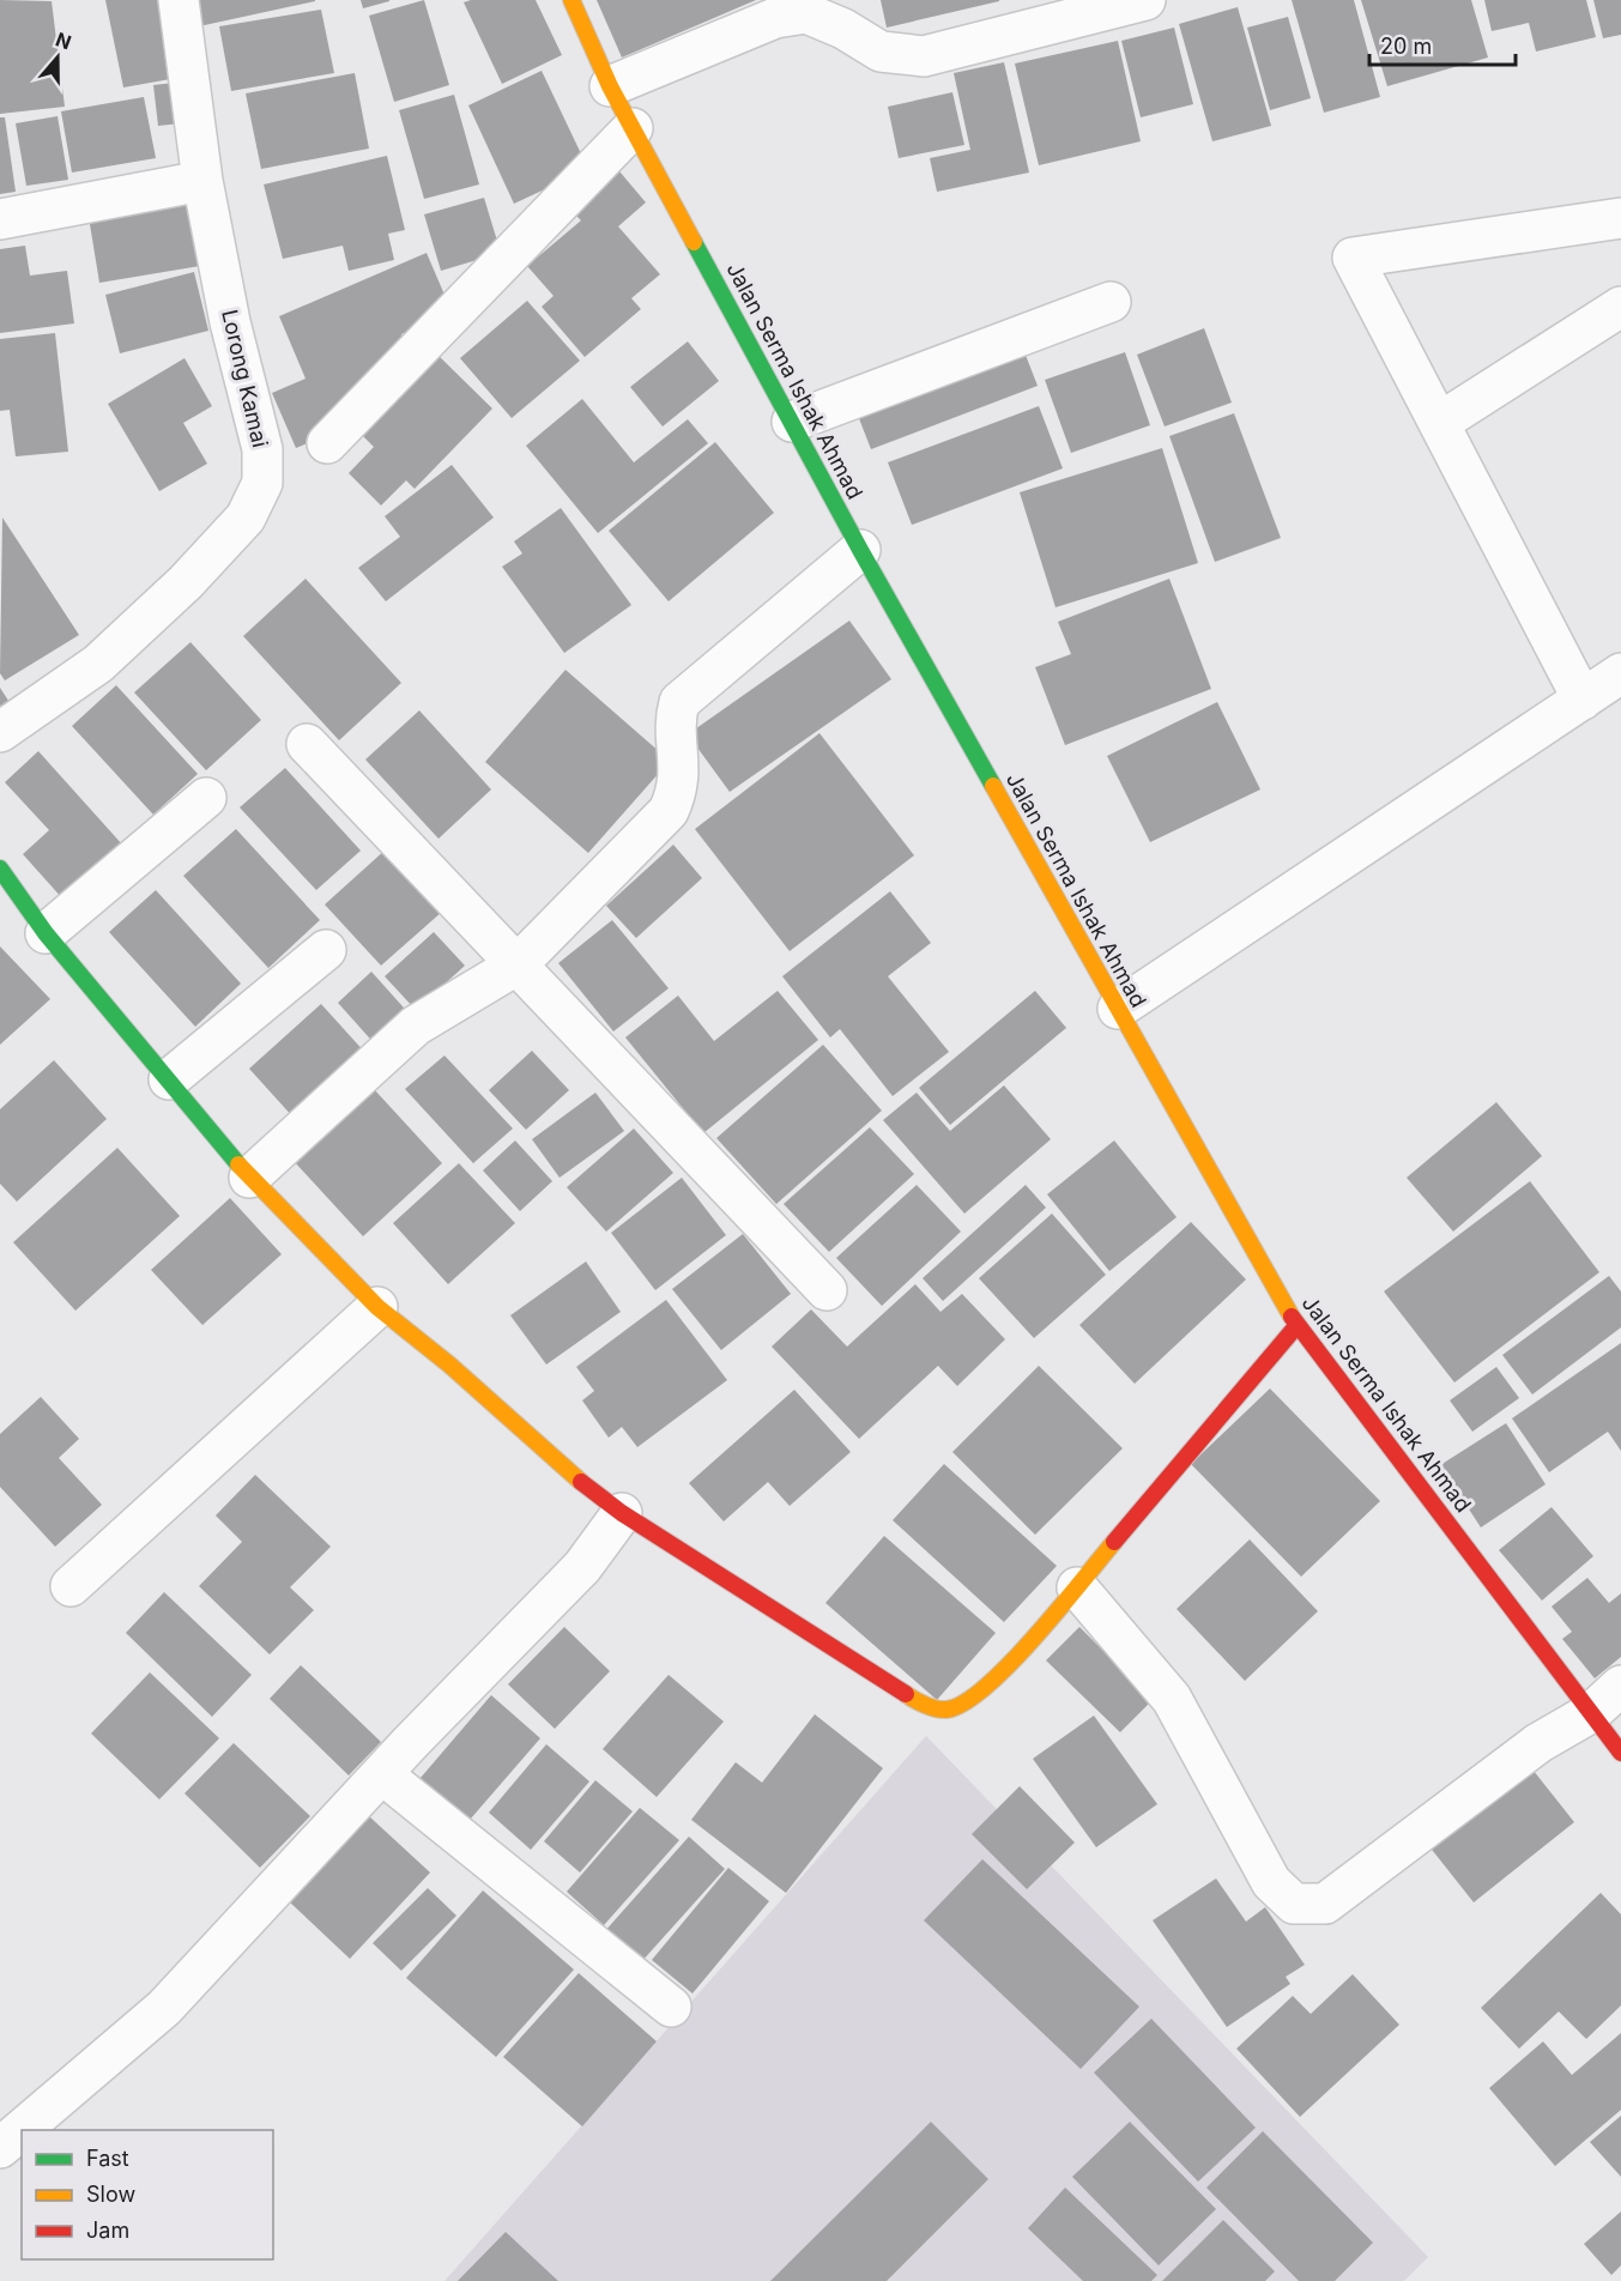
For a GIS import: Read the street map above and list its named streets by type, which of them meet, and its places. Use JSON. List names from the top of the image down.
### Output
{
  "streets": {
    "street": ["Lorong Kamai", "Jalan Serma Ishak Ahmad"]
  },
  "legend": ["Fast", "Slow", "Jam"],
  "scale_bar": "20 m",
  "north": "top"
}
